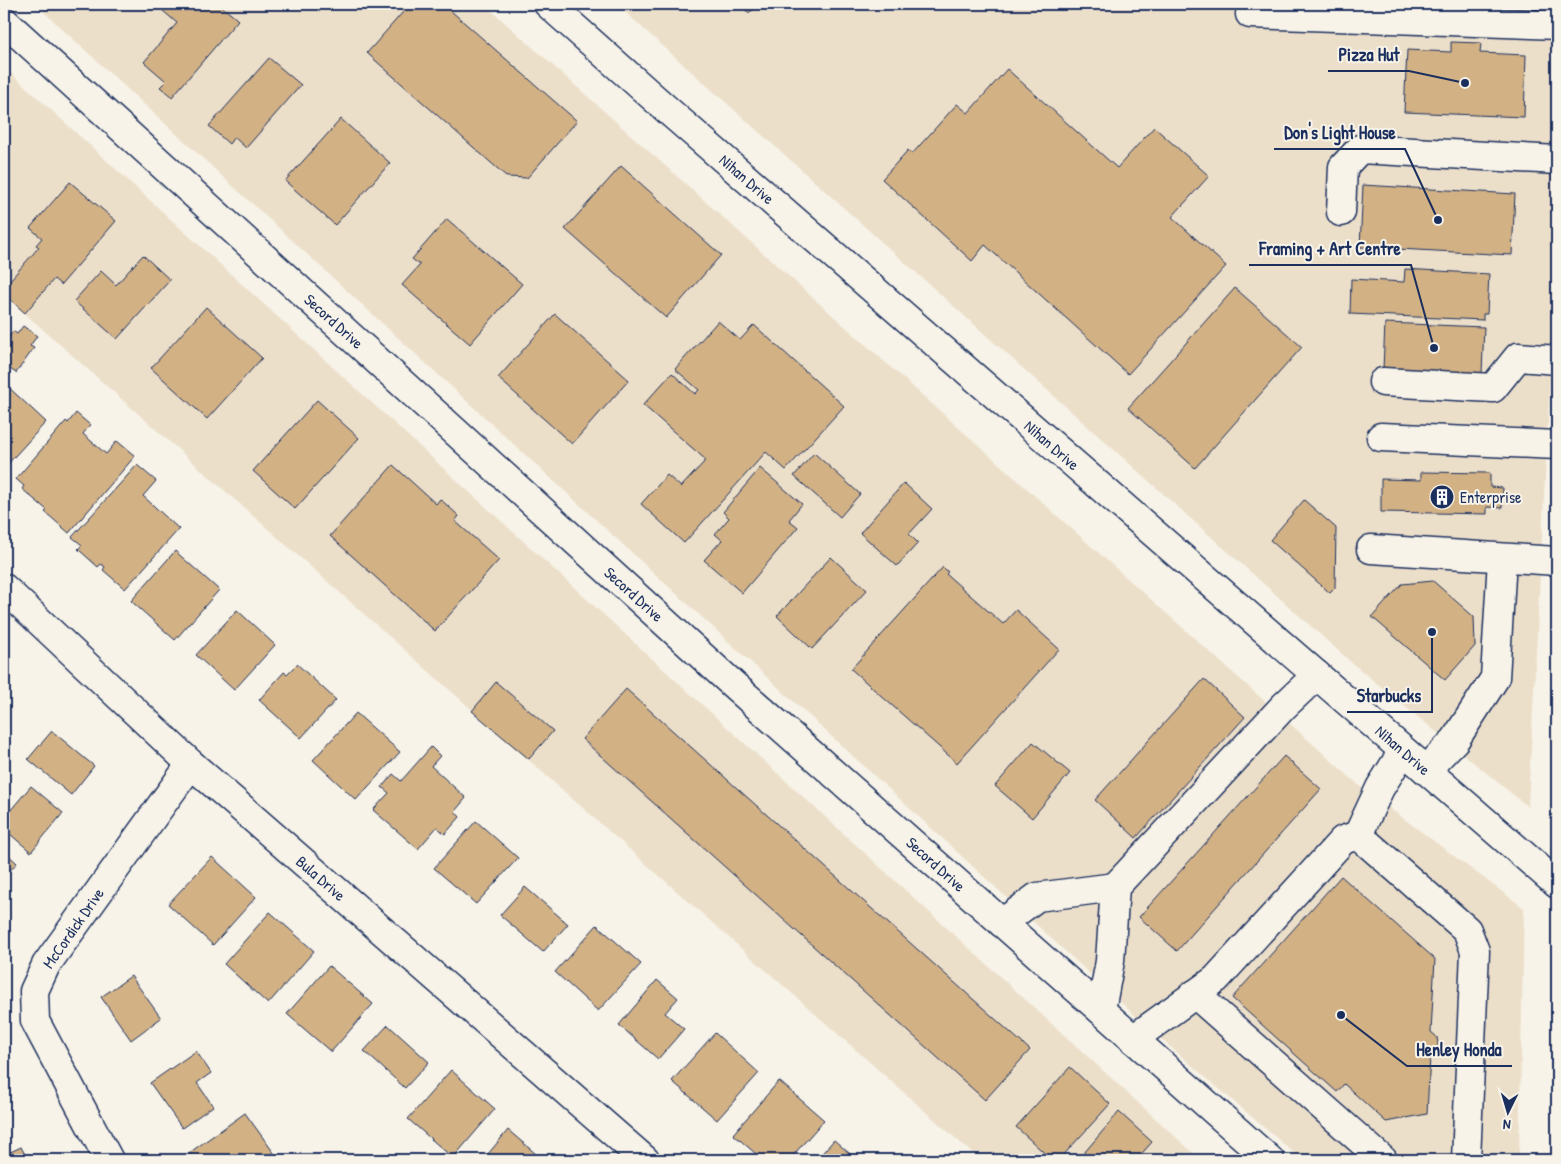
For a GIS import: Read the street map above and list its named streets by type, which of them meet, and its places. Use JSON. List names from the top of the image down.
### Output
{
  "streets": {
    "street": [
      "Nihan Drive",
      "Secord Drive",
      "Bula Drive",
      "McCordick Drive"
    ]
  },
  "crossings": [
    ["Bula Drive", "McCordick Drive"]
  ],
  "places": {
    "other": [
      "Pizza Hut",
      "Don's Light House",
      "Framing + Art Centre",
      "Starbucks",
      "Henley Honda"
    ],
    "building": ["Enterprise"]
  },
  "north": "bottom"
}
